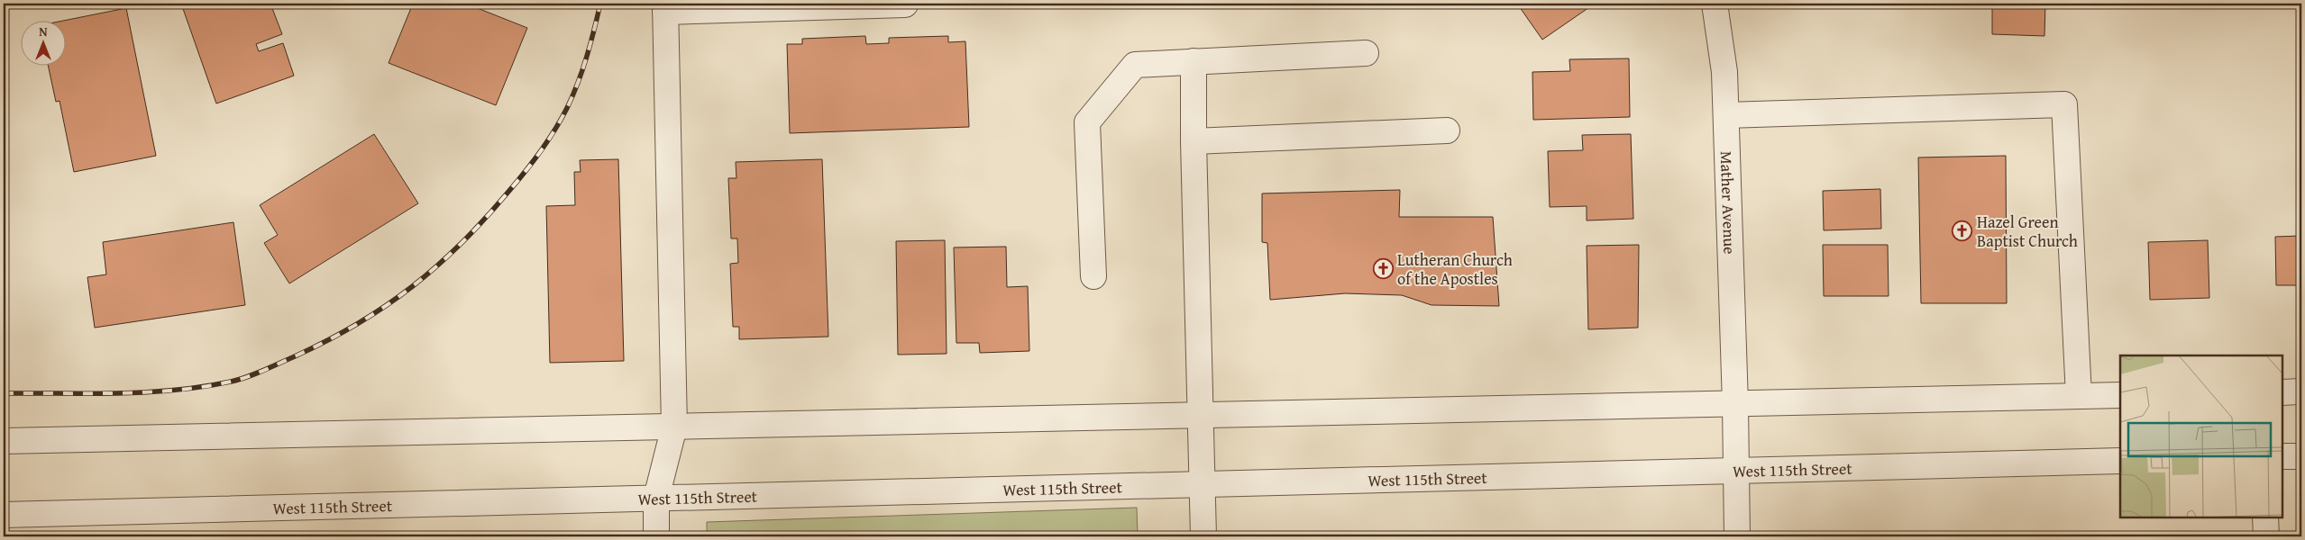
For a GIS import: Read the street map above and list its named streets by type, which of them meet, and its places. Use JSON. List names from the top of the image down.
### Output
{
  "streets": {
    "street": ["Mather Avenue", "West 115th Street"]
  },
  "crossings": [
    ["Mather Avenue", "West 115th Street"]
  ],
  "places": {
    "church": ["Hazel Green Baptist Church", "Lutheran Church of the Apostles"]
  },
  "north": "top"
}
